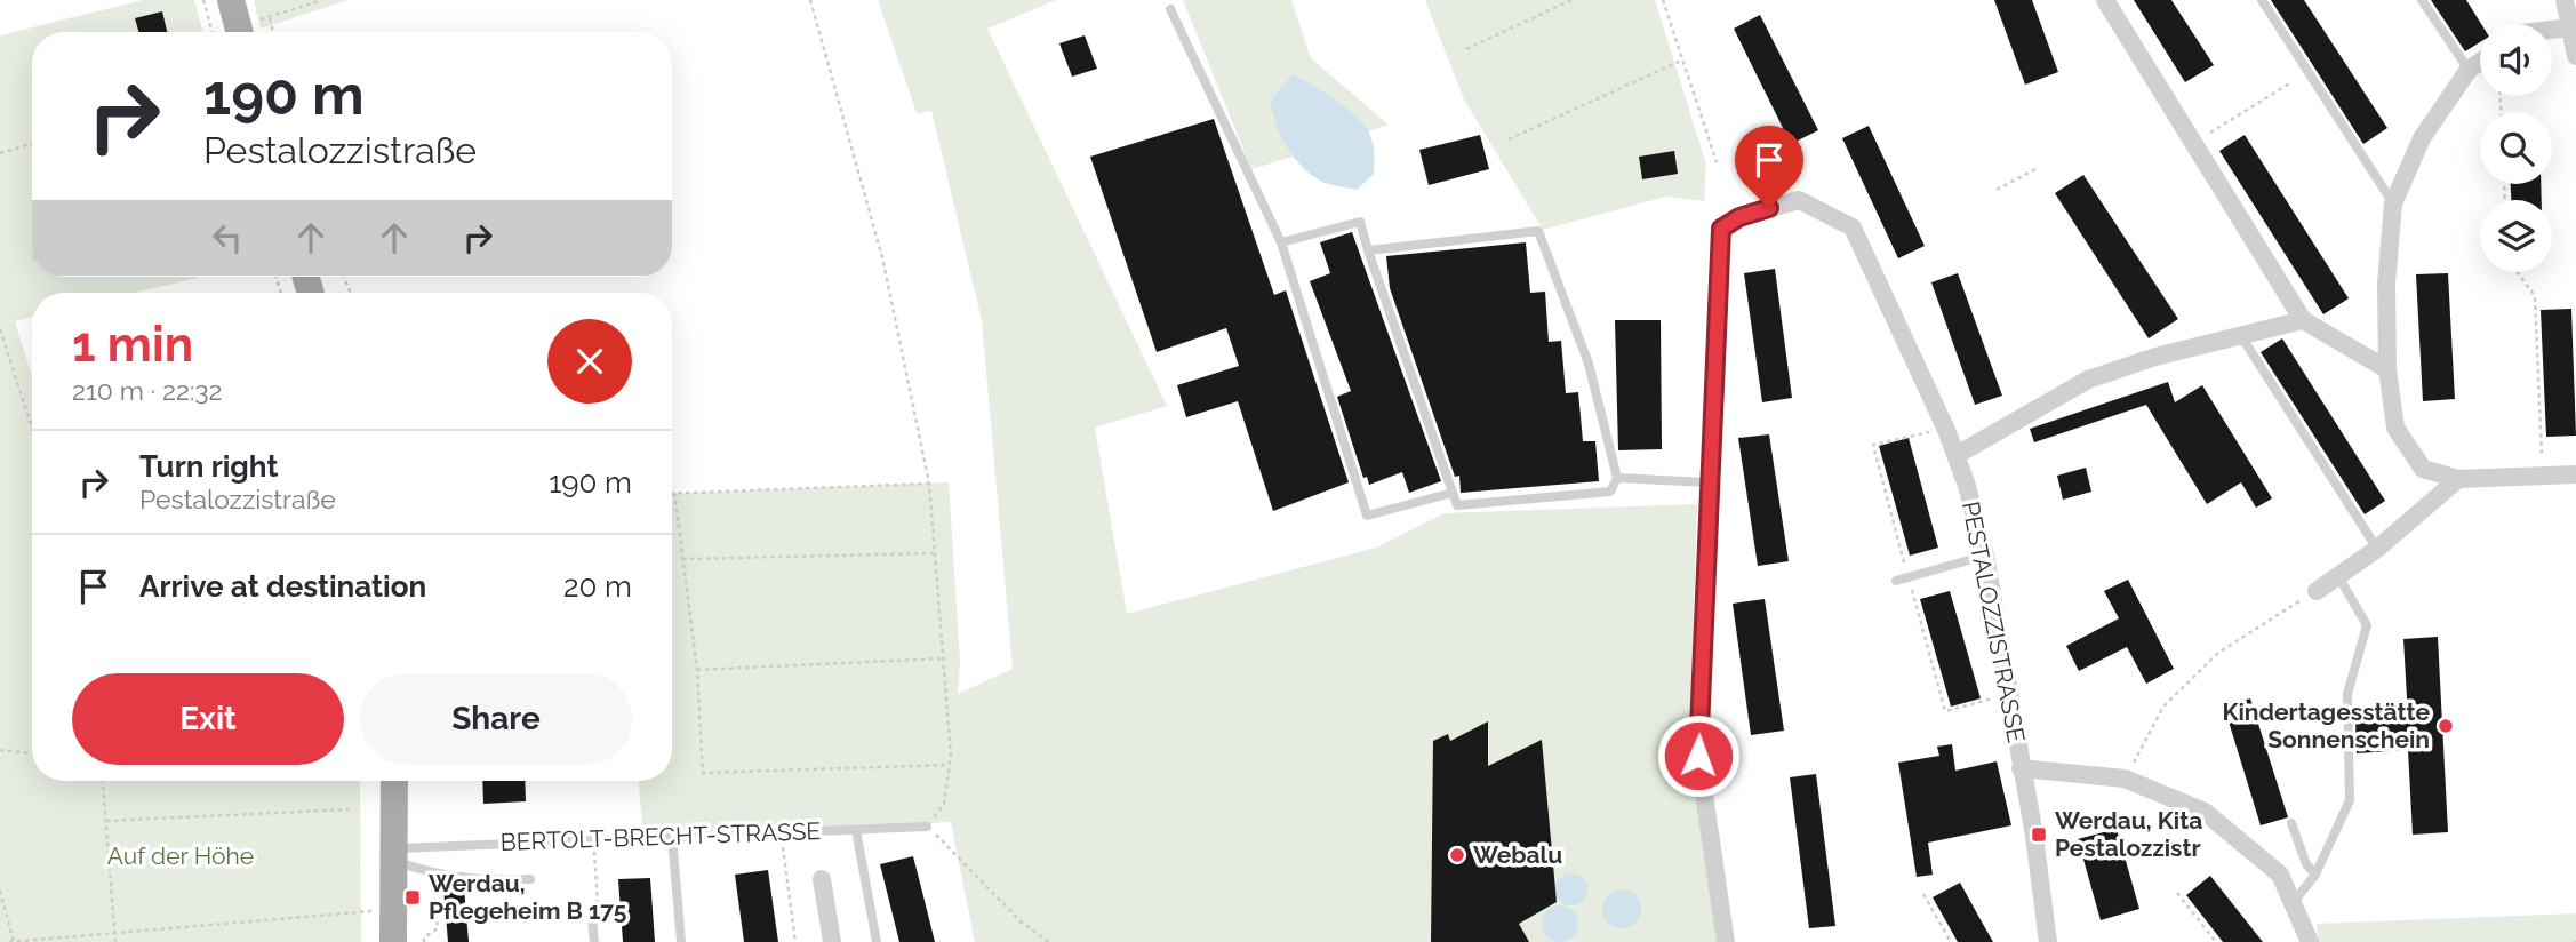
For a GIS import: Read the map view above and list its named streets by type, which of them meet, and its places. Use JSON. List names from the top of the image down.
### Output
{
  "streets": {
    "street": ["PESTALOZZISTRASSE", "BERTOLT-BRECHT-STRASSE"]
  },
  "parks": ["Auf der Höhe"],
  "places": {
    "other": ["Kindertagesstätte Sonnenschein", "Webalu"],
    "transit": ["Werdau, Kita Pestalozzistr", "Werdau, Pflegeheim B 175"]
  },
  "page": {
    "turn": ["190 m", "Pestalozzistraße"],
    "heading": ["1 min", "210 m · 22:32"],
    "list": [
      {
        "name": "Turn right",
        "note": "Pestalozzistraße",
        "value": "190 m"
      },
      {
        "name": "Arrive at destination",
        "value": "20 m"
      }
    ],
    "buttons": ["Exit", "Share"]
  }
}
